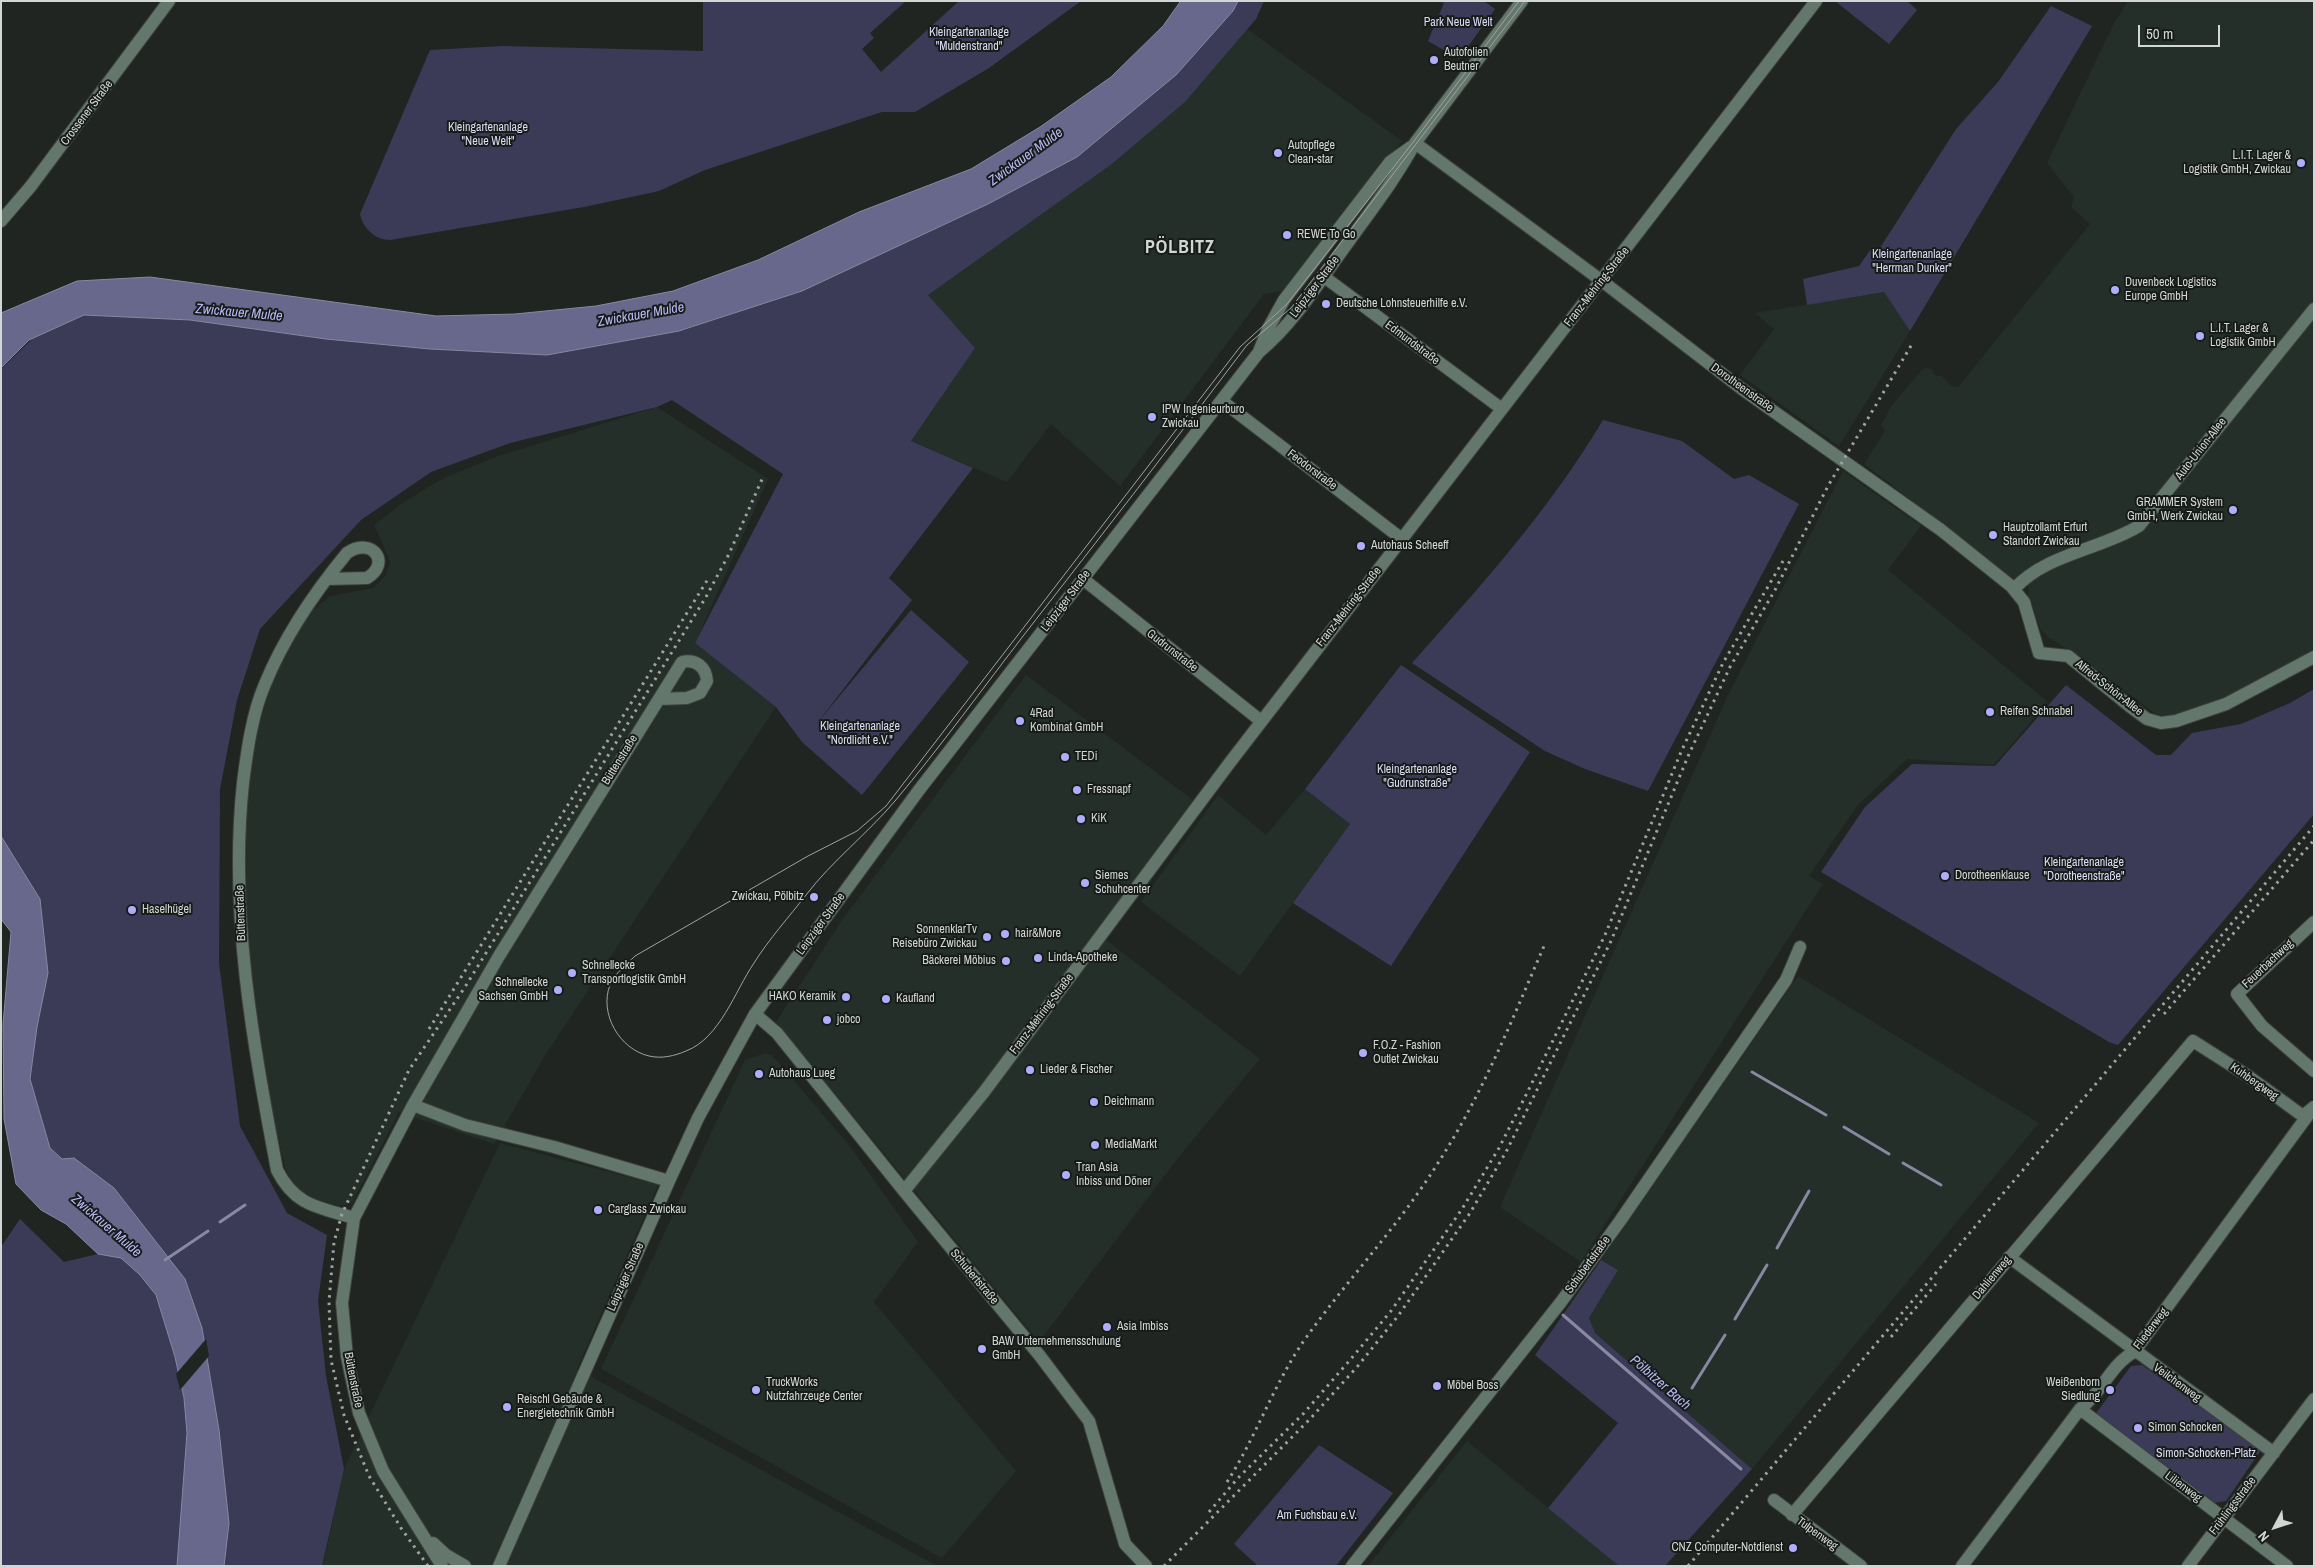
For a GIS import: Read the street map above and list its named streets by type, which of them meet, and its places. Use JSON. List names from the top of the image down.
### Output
{
  "streets": {
    "street": [
      "Crossener Straße",
      "Leipziger Straße",
      "Franz-Mehring-Straße",
      "Edmundstraße",
      "Dorotheenstraße",
      "Auto-Union-Allee",
      "Feodorstraße",
      "Gudrunstraße",
      "Alfred-Schön-Allee",
      "Büttenstraße",
      "Feuerbachweg",
      "Kuhbergweg",
      "Schubertstraße",
      "Dahlienweg",
      "Fliederweg",
      "Veilchenweg",
      "Lilienweg",
      "Frühlingsstraße",
      "Tulpenweg"
    ]
  },
  "crossings": [
    ["Leipziger Straße", "Edmundstraße"],
    ["Leipziger Straße", "Dorotheenstraße"],
    ["Leipziger Straße", "Feodorstraße"],
    ["Leipziger Straße", "Gudrunstraße"],
    ["Leipziger Straße", "Schubertstraße"],
    ["Franz-Mehring-Straße", "Edmundstraße"],
    ["Franz-Mehring-Straße", "Dorotheenstraße"],
    ["Franz-Mehring-Straße", "Feodorstraße"],
    ["Franz-Mehring-Straße", "Gudrunstraße"],
    ["Franz-Mehring-Straße", "Schubertstraße"],
    ["Dorotheenstraße", "Auto-Union-Allee"],
    ["Dorotheenstraße", "Alfred-Schön-Allee"],
    ["Kuhbergweg", "Dahlienweg"],
    ["Kuhbergweg", "Fliederweg"],
    ["Dahlienweg", "Veilchenweg"],
    ["Dahlienweg", "Tulpenweg"],
    ["Fliederweg", "Veilchenweg"],
    ["Fliederweg", "Lilienweg"],
    ["Veilchenweg", "Frühlingsstraße"],
    ["Lilienweg", "Frühlingsstraße"]
  ],
  "districts": ["PÖLBITZ"],
  "water": ["Zwickauer Mulde", "Pölbitzer Bach"],
  "parks": [
    "Park Neue Welt",
    "Kleingartenanlage \"Muldenstrand\"",
    "Kleingartenanlage \"Neue Welt\"",
    "Kleingartenanlage \"Herrman Dunker\"",
    "Kleingartenanlage \"Nordlicht e.V.\"",
    "Kleingartenanlage \"Gudrunstraße\"",
    "Kleingartenanlage \"Dorotheenstraße\"",
    "Simon-Schocken-Platz",
    "Am Fuchsbau e.V."
  ],
  "places": [
    "Autofolien Beutner",
    "Autopflege Clean-star",
    "L.I.T. Lager & Logistik GmbH, Zwickau",
    "REWE To Go",
    "Duvenbeck Logistics Europe GmbH",
    "Deutsche Lohnsteuerhilfe e.V.",
    "L.I.T. Lager & Logistik GmbH",
    "IPW Ingenieurburo Zwickau",
    "GRAMMER System GmbH, Werk Zwickau",
    "Hauptzollamt Erfurt Standort Zwickau",
    "Autohaus Scheeff",
    "Reifen Schnabel",
    "4Rad Kombinat GmbH",
    "TEDi",
    "Fressnapf",
    "KiK",
    "Dorotheenklause",
    "Siemes Schuhcenter",
    "Zwickau, Pölbitz",
    "Haselhügel",
    "hair&More",
    "SonnenklarTv Reisebüro Zwickau",
    "Linda-Apotheke",
    "Bäckerei Möbius",
    "Schnellecke Transportlogistik GmbH",
    "Schnellecke Sachsen GmbH",
    "HAKO Keramik",
    "Kaufland",
    "jobco",
    "F.O.Z - Fashion Outlet Zwickau",
    "Lieder & Fischer",
    "Autohaus Lueg",
    "Deichmann",
    "MediaMarkt",
    "Tran Asia Inbiss und Döner",
    "Carglass Zwickau",
    "Asia Imbiss",
    "BAW Unternehmensschulung GmbH",
    "Möbel Boss",
    "TruckWorks Nutzfahrzeuge Center",
    "Weißenborn Siedlung",
    "Reischl Gebäude & Energietechnik GmbH",
    "Simon Schocken",
    "CNZ Computer-Notdienst"
  ],
  "scale_bar": "50 m",
  "north": "bottom left"
}
